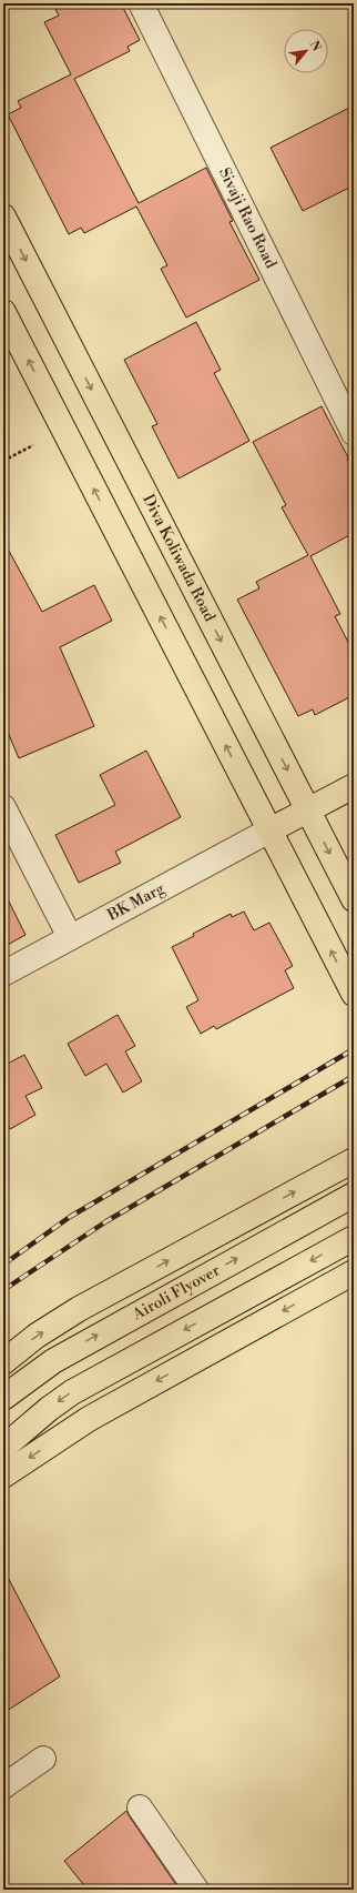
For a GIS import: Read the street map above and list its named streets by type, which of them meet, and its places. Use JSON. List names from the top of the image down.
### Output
{
  "streets": {
    "main road": ["Diva Koliwada Road", "Airoli Flyover"],
    "street": ["Sivaji Rao Road", "BK Marg"]
  },
  "north": "top right"
}
